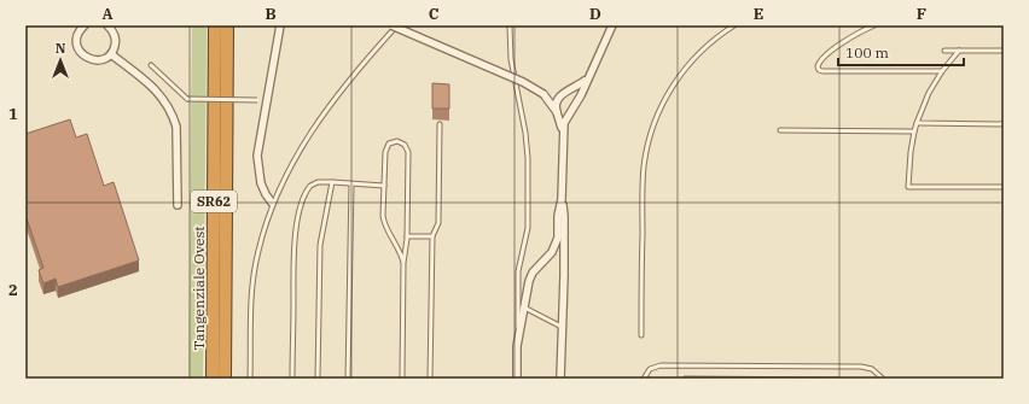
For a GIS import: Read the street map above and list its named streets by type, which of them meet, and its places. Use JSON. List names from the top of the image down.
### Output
{
  "streets": {
    "highway": ["SR62", "Tangenziale Ovest"]
  },
  "scale_bar": "100 m",
  "north": "top",
  "grid": {
    "columns": [
      "A",
      "B",
      "C",
      "D",
      "E",
      "F"
    ],
    "rows": ["1", "2"]
  }
}
